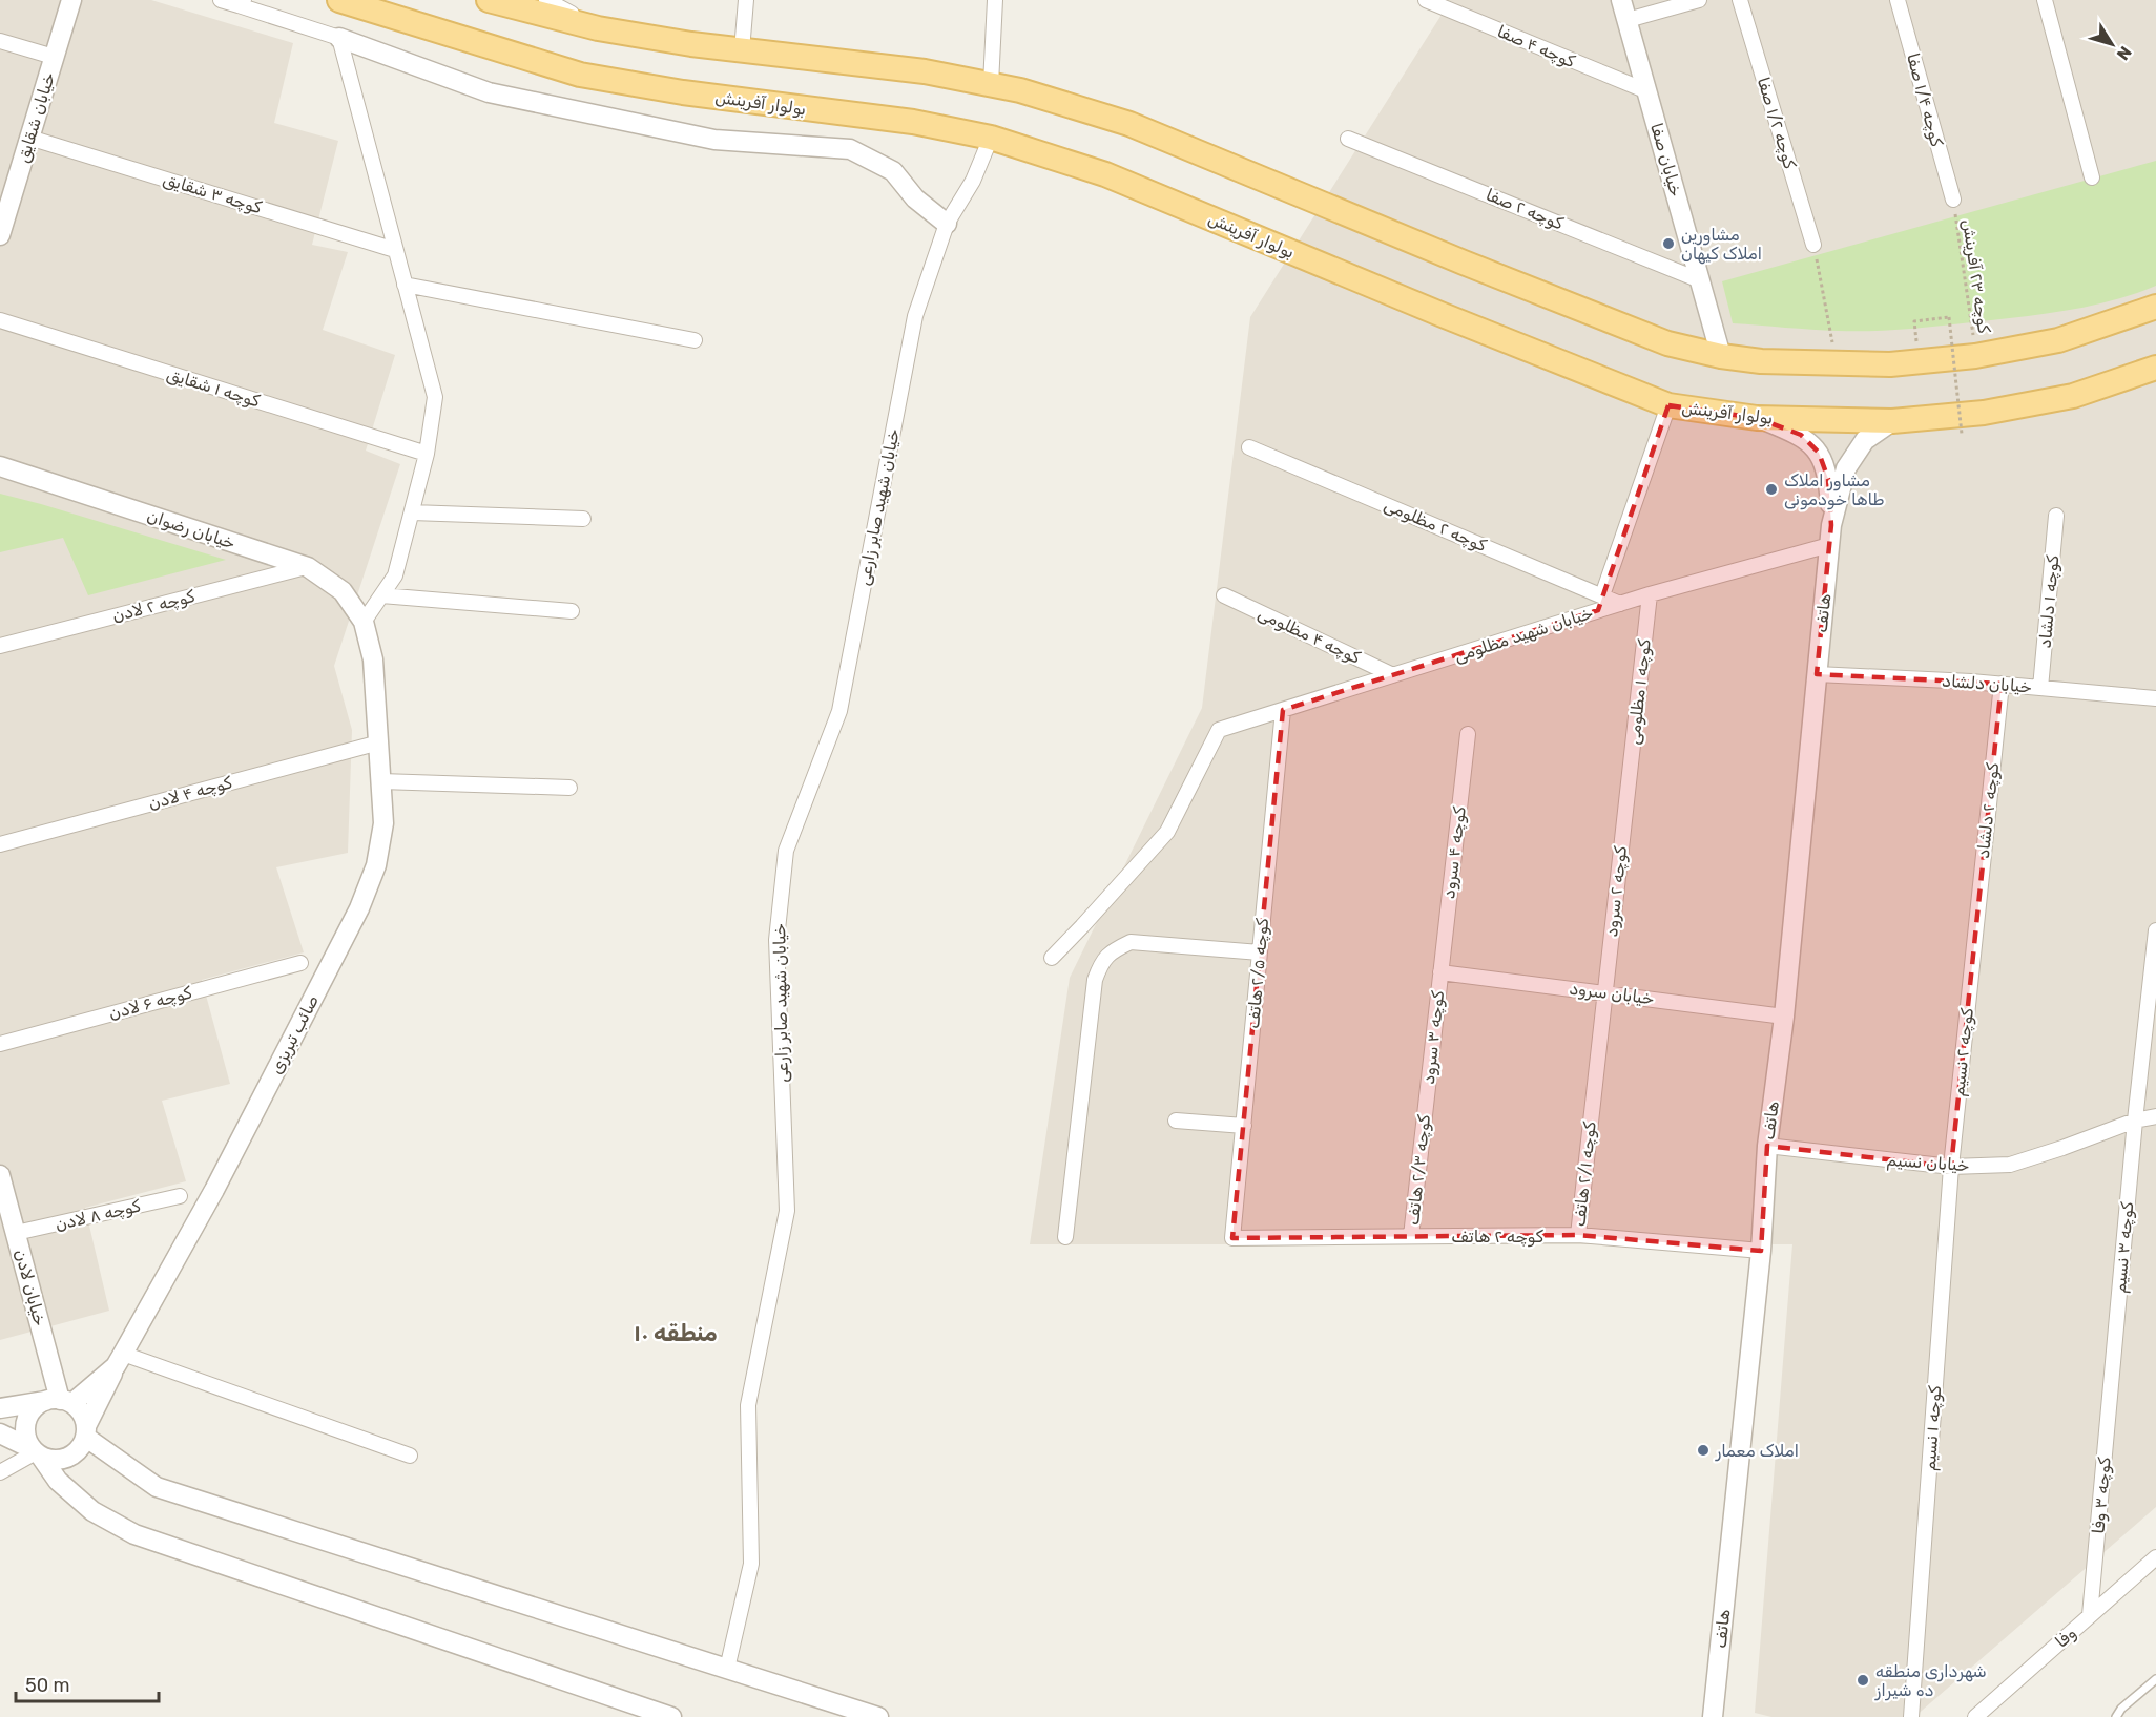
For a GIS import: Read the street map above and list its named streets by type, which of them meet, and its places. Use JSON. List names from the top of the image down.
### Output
{
  "streets": {
    "main road": ["بولوار آفرینش"],
    "street": [
      "کوچه ۴ صفا",
      "کوچه ۱/۴ صفا",
      "خیابان شقایق",
      "کوچه ۱/۲ صفا",
      "خیابان صفا",
      "کوچه ۳ شقایق",
      "کوچه ۲ صفا",
      "کوچه ۱ شقایق",
      "خیابان شهید صابر زارعی",
      "کوچه ۲ مظلومی",
      "خیابان رضوان",
      "کوچه ۱ دلشاد",
      "کوچه ۲ لادن",
      "هاتف",
      "خیابان شهید مظلومی",
      "کوچه ۴ مظلومی",
      "خیابان دلشاد",
      "کوچه ۱ مظلومی",
      "کوچه ۴ لادن",
      "کوچه ۲ دلشاد",
      "کوچه ۴ سرود",
      "کوچه ۲ سرود",
      "کوچه ۲/۵ هاتف",
      "خیابان سرود",
      "کوچه ۶ لادن",
      "صائب تبریزی",
      "کوچه ۳ سرود",
      "کوچه ۲ نسیم",
      "خیابان نسیم",
      "کوچه ۲/۳ هاتف",
      "کوچه ۲/۱ هاتف",
      "کوچه ۸ لادن",
      "کوچه ۲ هاتف",
      "کوچه ۳ نسیم",
      "خیابان لادن",
      "کوچه ۱ نسیم",
      "کوچه ۳ وفا",
      "وفا"
    ],
    "path": ["کوچه ۲۳ آفرینش"]
  },
  "crossings": [
    ["کوچه ۴ صفا", "خیابان صفا"],
    ["کوچه ۱/۴ صفا", "کوچه ۲۳ آفرینش"],
    ["بولوار آفرینش", "خیابان شهید صابر زارعی"],
    ["بولوار آفرینش", "هاتف"],
    ["خیابان شقایق", "کوچه ۳ شقایق"],
    ["خیابان صفا", "کوچه ۲ صفا"],
    ["کوچه ۲ مظلومی", "خیابان شهید مظلومی"],
    ["خیابان رضوان", "کوچه ۲ لادن"],
    ["خیابان رضوان", "صائب تبریزی"],
    ["کوچه ۱ دلشاد", "خیابان دلشاد"],
    ["هاتف", "خیابان شهید مظلومی"],
    ["هاتف", "خیابان دلشاد"],
    ["هاتف", "خیابان سرود"],
    ["هاتف", "خیابان نسیم"],
    ["هاتف", "کوچه ۲ هاتف"],
    ["خیابان شهید مظلومی", "کوچه ۴ مظلومی"],
    ["خیابان شهید مظلومی", "کوچه ۱ مظلومی"],
    ["خیابان شهید مظلومی", "کوچه ۲/۵ هاتف"],
    ["خیابان دلشاد", "کوچه ۲ دلشاد"],
    ["کوچه ۱ مظلومی", "کوچه ۲ سرود"],
    ["کوچه ۴ لادن", "صائب تبریزی"],
    ["کوچه ۲ دلشاد", "کوچه ۲ نسیم"],
    ["کوچه ۴ سرود", "خیابان سرود"],
    ["کوچه ۴ سرود", "کوچه ۳ سرود"],
    ["کوچه ۲ سرود", "خیابان سرود"],
    ["کوچه ۲ سرود", "کوچه ۲/۱ هاتف"],
    ["کوچه ۲/۵ هاتف", "کوچه ۲ هاتف"],
    ["خیابان سرود", "کوچه ۳ سرود"],
    ["صائب تبریزی", "خیابان لادن"],
    ["کوچه ۳ سرود", "کوچه ۲/۳ هاتف"],
    ["کوچه ۲ نسیم", "خیابان نسیم"],
    ["کوچه ۲ نسیم", "کوچه ۱ نسیم"],
    ["خیابان نسیم", "کوچه ۳ نسیم"],
    ["خیابان نسیم", "کوچه ۱ نسیم"],
    ["کوچه ۲/۳ هاتف", "کوچه ۲ هاتف"],
    ["کوچه ۲/۱ هاتف", "کوچه ۲ هاتف"],
    ["کوچه ۸ لادن", "خیابان لادن"],
    ["کوچه ۳ نسیم", "کوچه ۳ وفا"],
    ["کوچه ۳ وفا", "وفا"]
  ],
  "districts": ["منطقه ۱۰"],
  "places": [
    "مشاورین املاک کیهان",
    "مشاور املاک طاها خودمونی",
    "املاک معمار",
    "شهرداری منطقه ده شیراز"
  ],
  "scale_bar": "50 m",
  "north": "bottom right"
}
